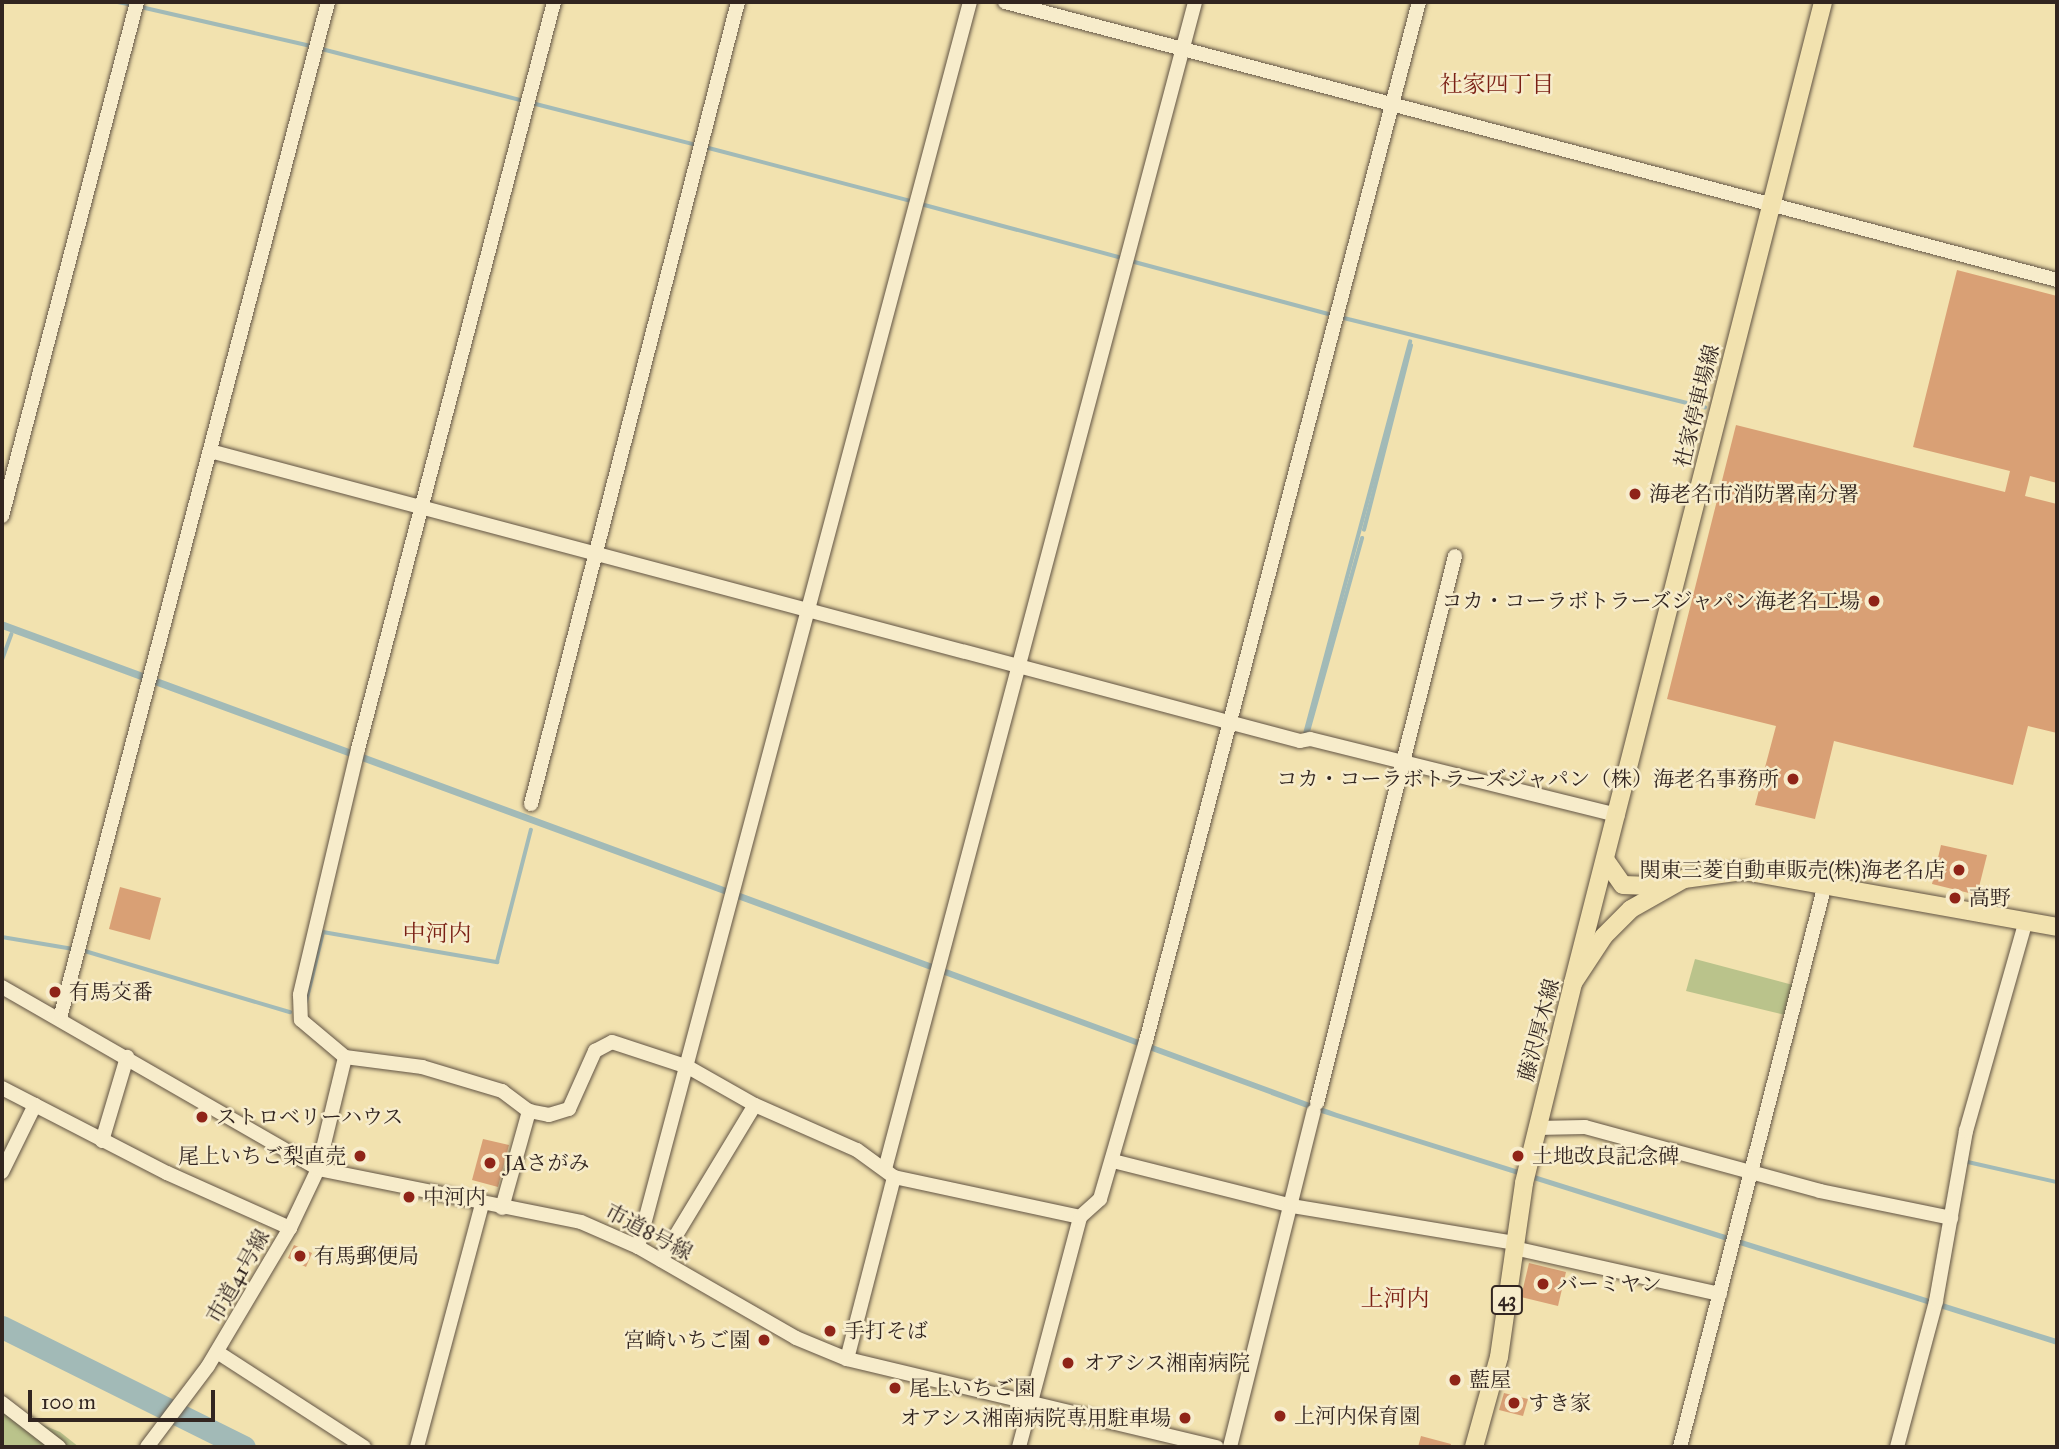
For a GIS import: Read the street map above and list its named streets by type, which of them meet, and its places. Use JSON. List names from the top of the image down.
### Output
{
  "streets": {
    "main road": ["社家停車場線", "藤沢厚木線", "43"],
    "street": ["市道8号線", "市道41号線"]
  },
  "crossings": [
    ["社家停車場線", "藤沢厚木線"],
    ["市道8号線", "市道41号線"]
  ],
  "districts": ["社家四丁目", "中河内", "上河内"],
  "places": [
    "海老名市消防署南分署",
    "コカ・コーラボトラーズジャパン海老名工場",
    "コカ・コーラボトラーズジャパン（株）海老名事務所",
    "関東三菱自動車販売(株)海老名店",
    "高野",
    "有馬交番",
    "ストロベリーハウス",
    "尾上いちご梨直売",
    "土地改良記念碑",
    "JAさがみ",
    "中河内",
    "有馬郵便局",
    "バーミヤン",
    "手打そば",
    "宮崎いちご園",
    "オアシス湘南病院",
    "藍屋",
    "尾上いちご園",
    "すき家",
    "上河内保育園",
    "オアシス湘南病院専用駐車場"
  ],
  "scale_bar": "100 m"
}
